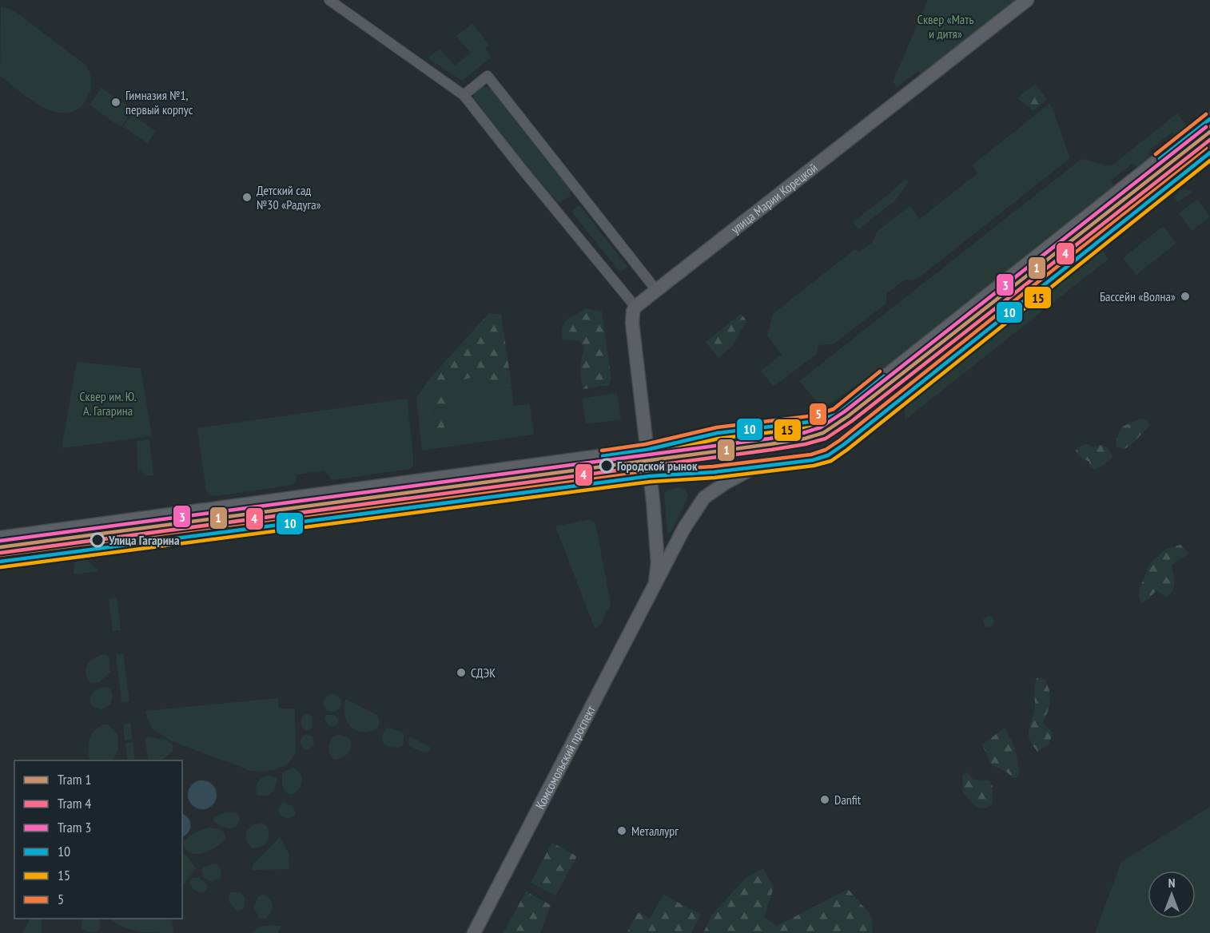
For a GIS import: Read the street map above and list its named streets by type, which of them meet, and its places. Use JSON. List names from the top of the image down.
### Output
{
  "streets": {
    "main road": ["улица Марии Корецкой", "Комсомольский проспект"]
  },
  "parks": ["Сквер «Мать и дитя»", "Сквер им. Ю. А. Гагарина"],
  "places": [
    "Гимназия №1, первый корпус",
    "Детский сад №30 «Радуга»",
    "Бассейн «Волна»",
    "Городской рынок",
    "Улица Гагарина",
    "СДЭК",
    "Danfit",
    "Металлург"
  ],
  "lines": [
    "transit line 5",
    "transit line 10",
    "tram line 3",
    "transit line 15",
    "tram line 1",
    "tram line 4"
  ],
  "legend": [
    "Tram 1",
    "Tram 4",
    "Tram 3",
    "10",
    "15",
    "5"
  ],
  "north": "top"
}
